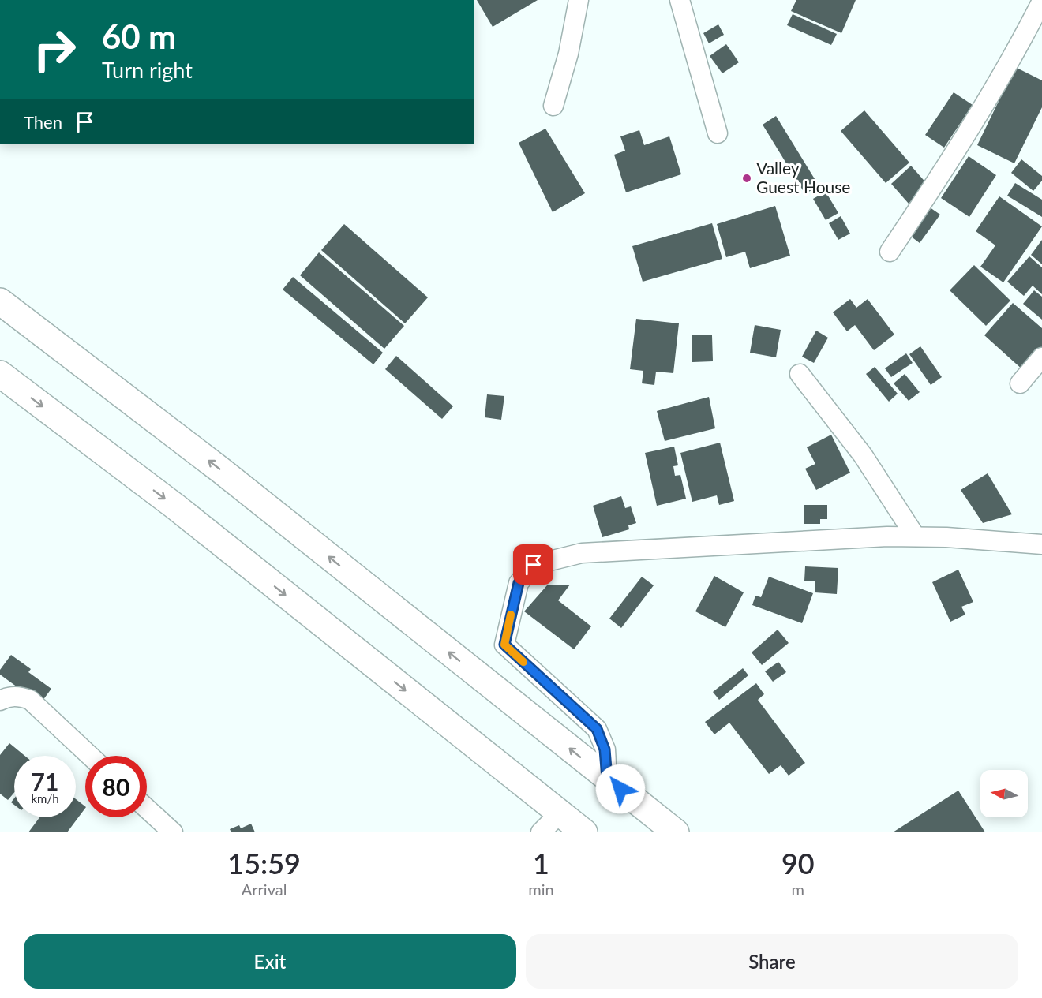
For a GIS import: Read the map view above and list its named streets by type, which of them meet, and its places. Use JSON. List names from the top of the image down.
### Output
{
  "places": ["Valley Guest House"],
  "north": "left",
  "page": {
    "turn": ["60 m", "Turn right"],
    "then": "Then",
    "speed": "71 km/h",
    "limit": "80",
    "eta": [
      "15:59",
      "Arrival",
      "1",
      "min",
      "90",
      "m"
    ],
    "buttons": ["Exit", "Share"]
  }
}
